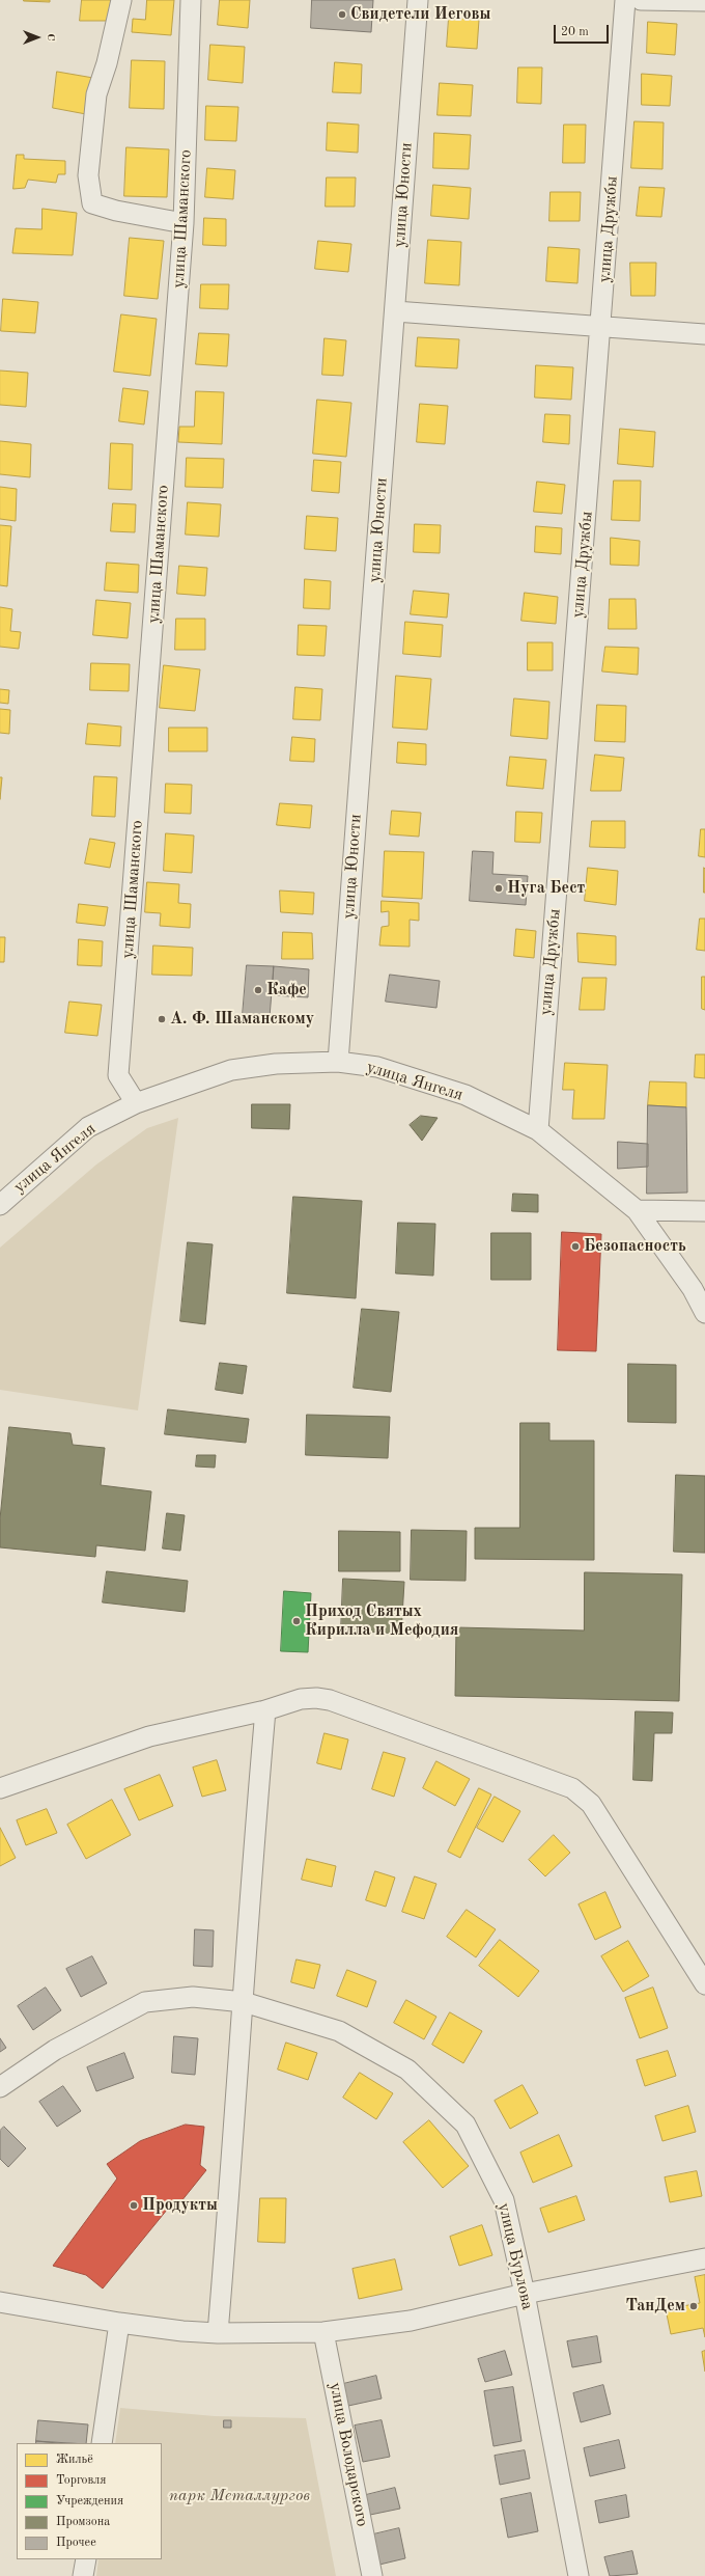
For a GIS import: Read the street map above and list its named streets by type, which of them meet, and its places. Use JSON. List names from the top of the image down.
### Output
{
  "streets": {
    "street": [
      "улица Юности",
      "улица Шаманского",
      "улица Дружбы",
      "улица Янгеля",
      "улица Бурлова",
      "улица Володарского"
    ]
  },
  "crossings": [
    ["улица Юности", "улица Янгеля"],
    ["улица Шаманского", "улица Янгеля"],
    ["улица Дружбы", "улица Янгеля"]
  ],
  "parks": ["парк Металлургов"],
  "places": [
    "Свидетели Иеговы",
    "Нуга Бест",
    "Кафе",
    "А. Ф. Шаманскому",
    "Безопасность",
    "Приход Святых Кирилла и Мефодия",
    "Продукты",
    "ТанДем"
  ],
  "legend": [
    "Жильё",
    "Торговля",
    "Учреждения",
    "Промзона",
    "Прочее"
  ],
  "scale_bar": "20 m",
  "north": "right"
}
